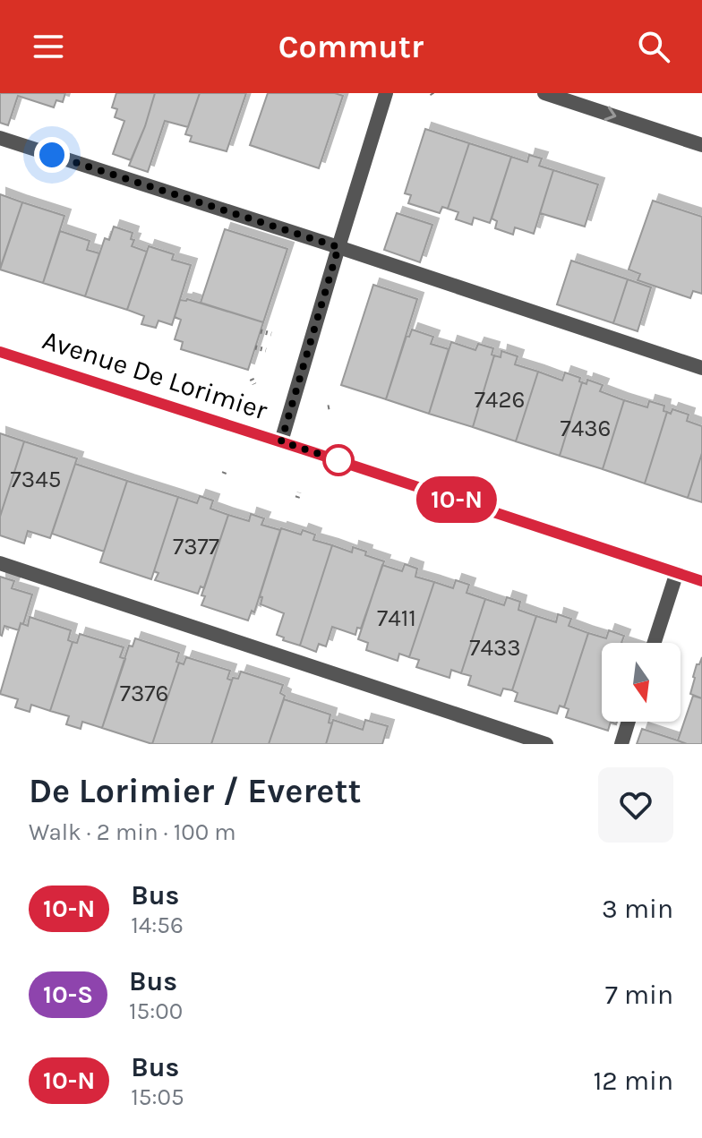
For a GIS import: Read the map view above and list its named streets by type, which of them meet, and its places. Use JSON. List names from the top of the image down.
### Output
{
  "streets": {
    "main road": ["Avenue De Lorimier"]
  },
  "lines": ["bus line 10-N"],
  "house_numbers": [
    "7426",
    "7436",
    "7345",
    "7377",
    "7411",
    "7433",
    "7376"
  ],
  "north": "bottom",
  "page": {
    "header": "Commutr",
    "on_map": "10-N",
    "heading": ["De Lorimier / Everett", "Walk · 2 min · 100 m"],
    "list": [
      {
        "mark": "10-N",
        "name": "Bus",
        "note": "14:56",
        "value": "3 min"
      },
      {
        "mark": "10-S",
        "name": "Bus",
        "note": "15:00",
        "value": "7 min"
      },
      {
        "mark": "10-N",
        "name": "Bus",
        "note": "15:05",
        "value": "12 min"
      }
    ]
  }
}
